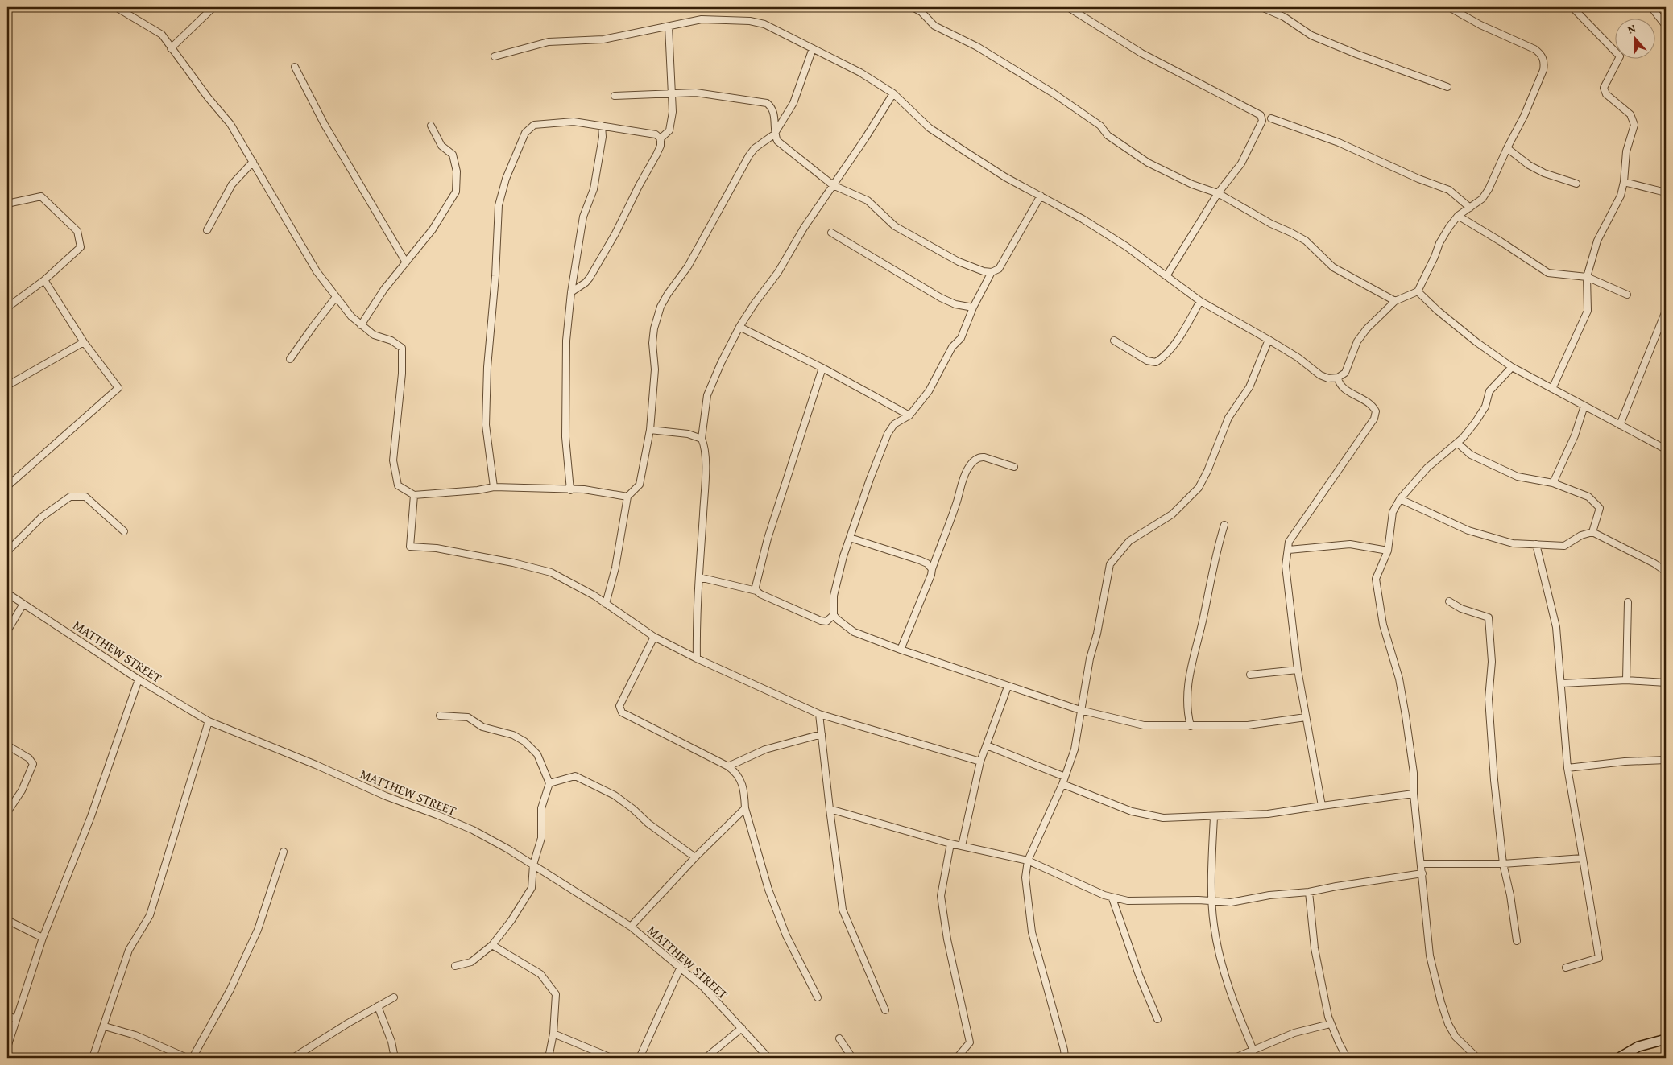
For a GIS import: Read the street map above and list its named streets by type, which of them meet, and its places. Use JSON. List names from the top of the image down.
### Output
{
  "streets": {
    "street": ["MATTHEW STREET"]
  },
  "north": "top"
}
